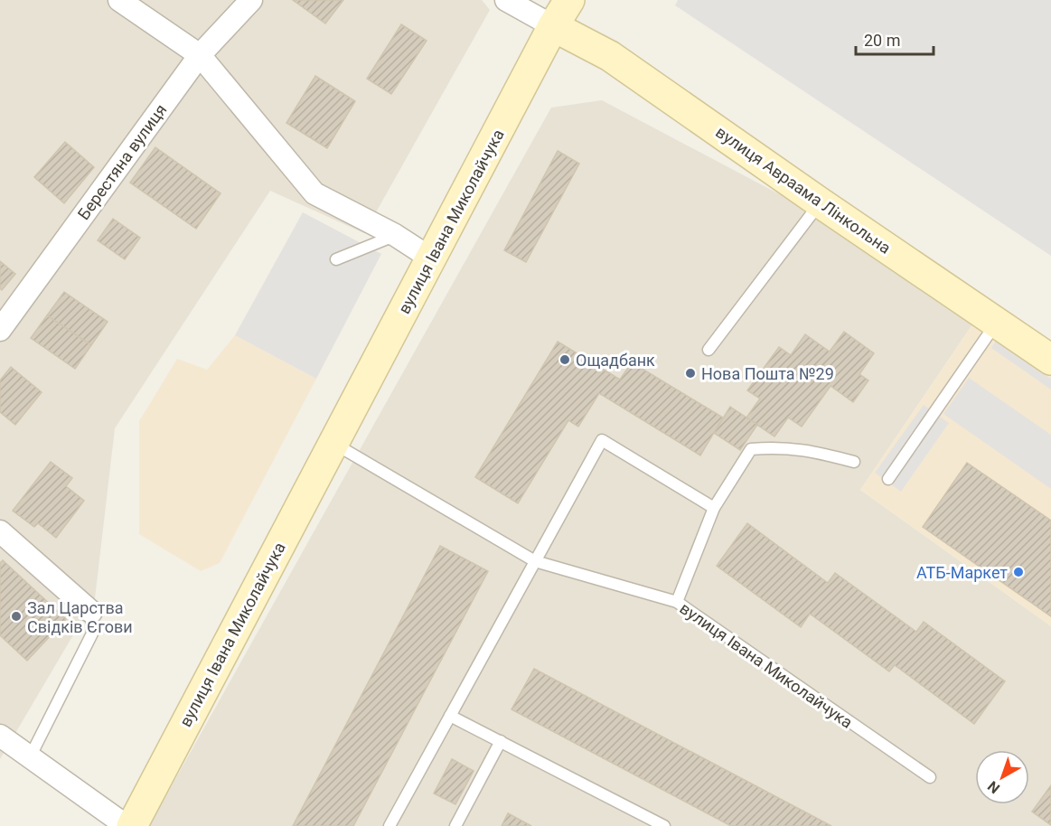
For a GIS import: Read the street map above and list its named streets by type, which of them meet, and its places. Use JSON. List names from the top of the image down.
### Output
{
  "streets": {
    "main road": ["вулиця Авраама Лінкольна", "вулиця Івана Миколайчука"],
    "street": ["Берестяна вулиця"]
  },
  "crossings": [
    ["вулиця Авраама Лінкольна", "вулиця Івана Миколайчука"]
  ],
  "places": [
    "Ощадбанк",
    "Нова Пошта №29",
    "АТБ-Маркет",
    "Зал Царства Свідків Єгови"
  ],
  "scale_bar": "20 m",
  "north": "bottom left"
}
